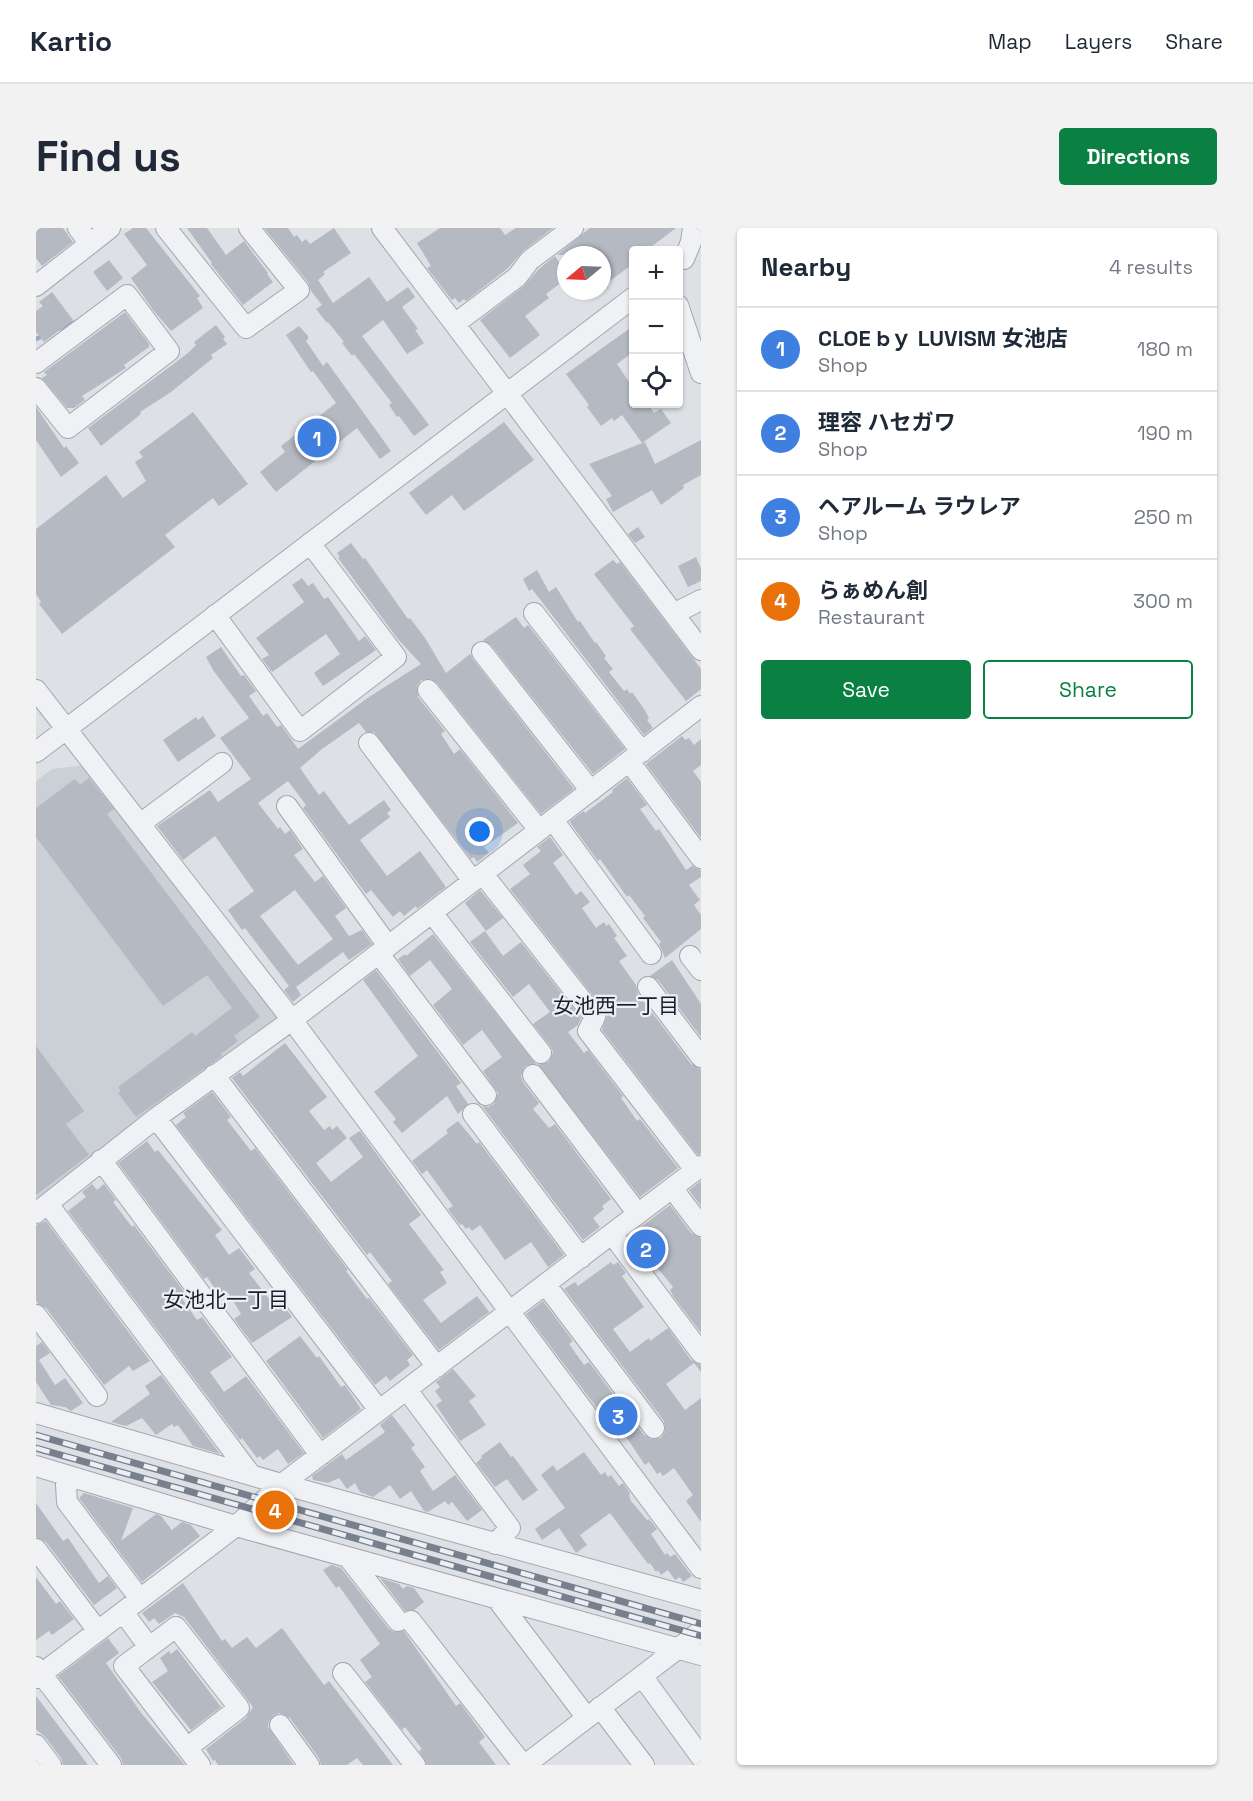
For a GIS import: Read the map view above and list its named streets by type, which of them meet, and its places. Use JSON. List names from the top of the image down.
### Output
{
  "districts": ["女池西一丁目", "女池北一丁目"],
  "north": "left",
  "page": {
    "header": "Kartio",
    "nav": ["Map", "Layers", "Share"],
    "buttons": [
      "Directions",
      ["Save", "Share"]
    ],
    "title": "Find us",
    "heading": ["Nearby", "4 results"],
    "map_buttons": ["+", "−"],
    "list": [
      {
        "mark": "1",
        "name": "CLOE bｙ LUVISM 女池店",
        "note": "Shop",
        "value": "180 m"
      },
      {
        "mark": "2",
        "name": "理容 ハセガワ",
        "note": "Shop",
        "value": "190 m"
      },
      {
        "mark": "3",
        "name": "ヘアルーム ラウレア",
        "note": "Shop",
        "value": "250 m"
      },
      {
        "mark": "4",
        "name": "らぁめん創",
        "note": "Restaurant",
        "value": "300 m"
      }
    ],
    "pins": [
      "1",
      "2",
      "3",
      "4"
    ]
  }
}
